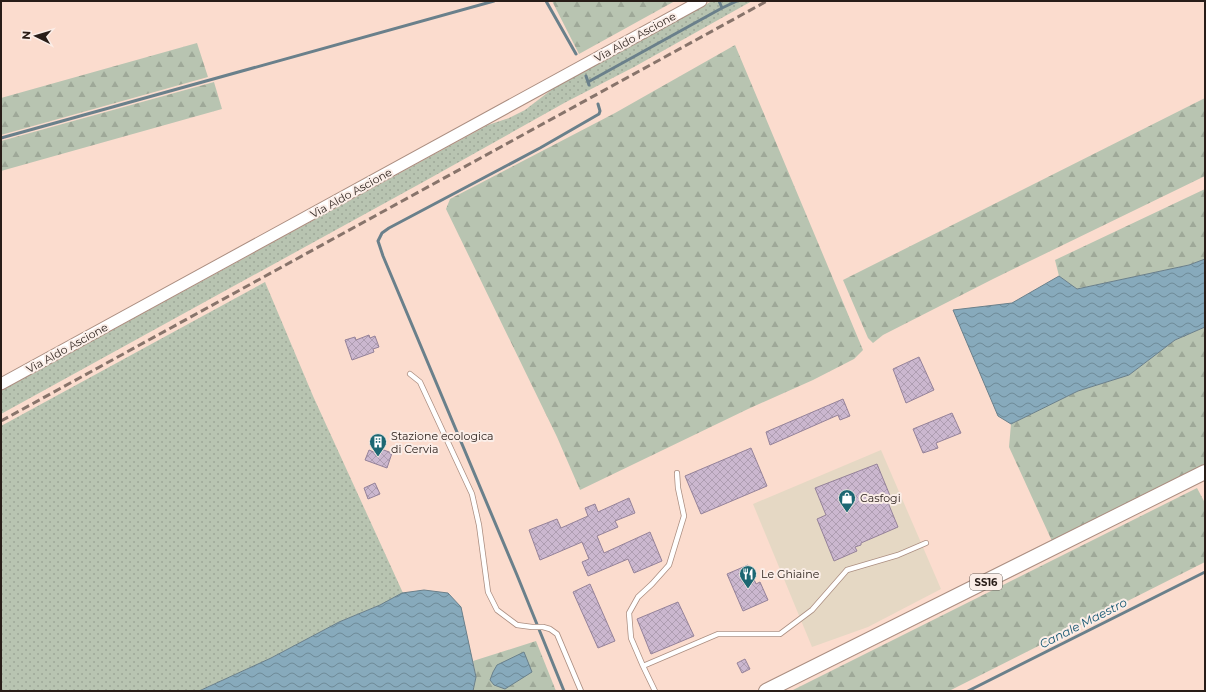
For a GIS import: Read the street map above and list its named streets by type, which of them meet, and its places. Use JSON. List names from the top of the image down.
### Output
{
  "streets": {
    "main road": ["SS16"],
    "street": ["Via Aldo Ascione"]
  },
  "water": ["Canale Maestro"],
  "places": {
    "building": ["Stazione ecologica di Cervia"],
    "shop": ["Casfogi"],
    "restaurant": ["Le Ghiaine"]
  },
  "north": "left"
}
